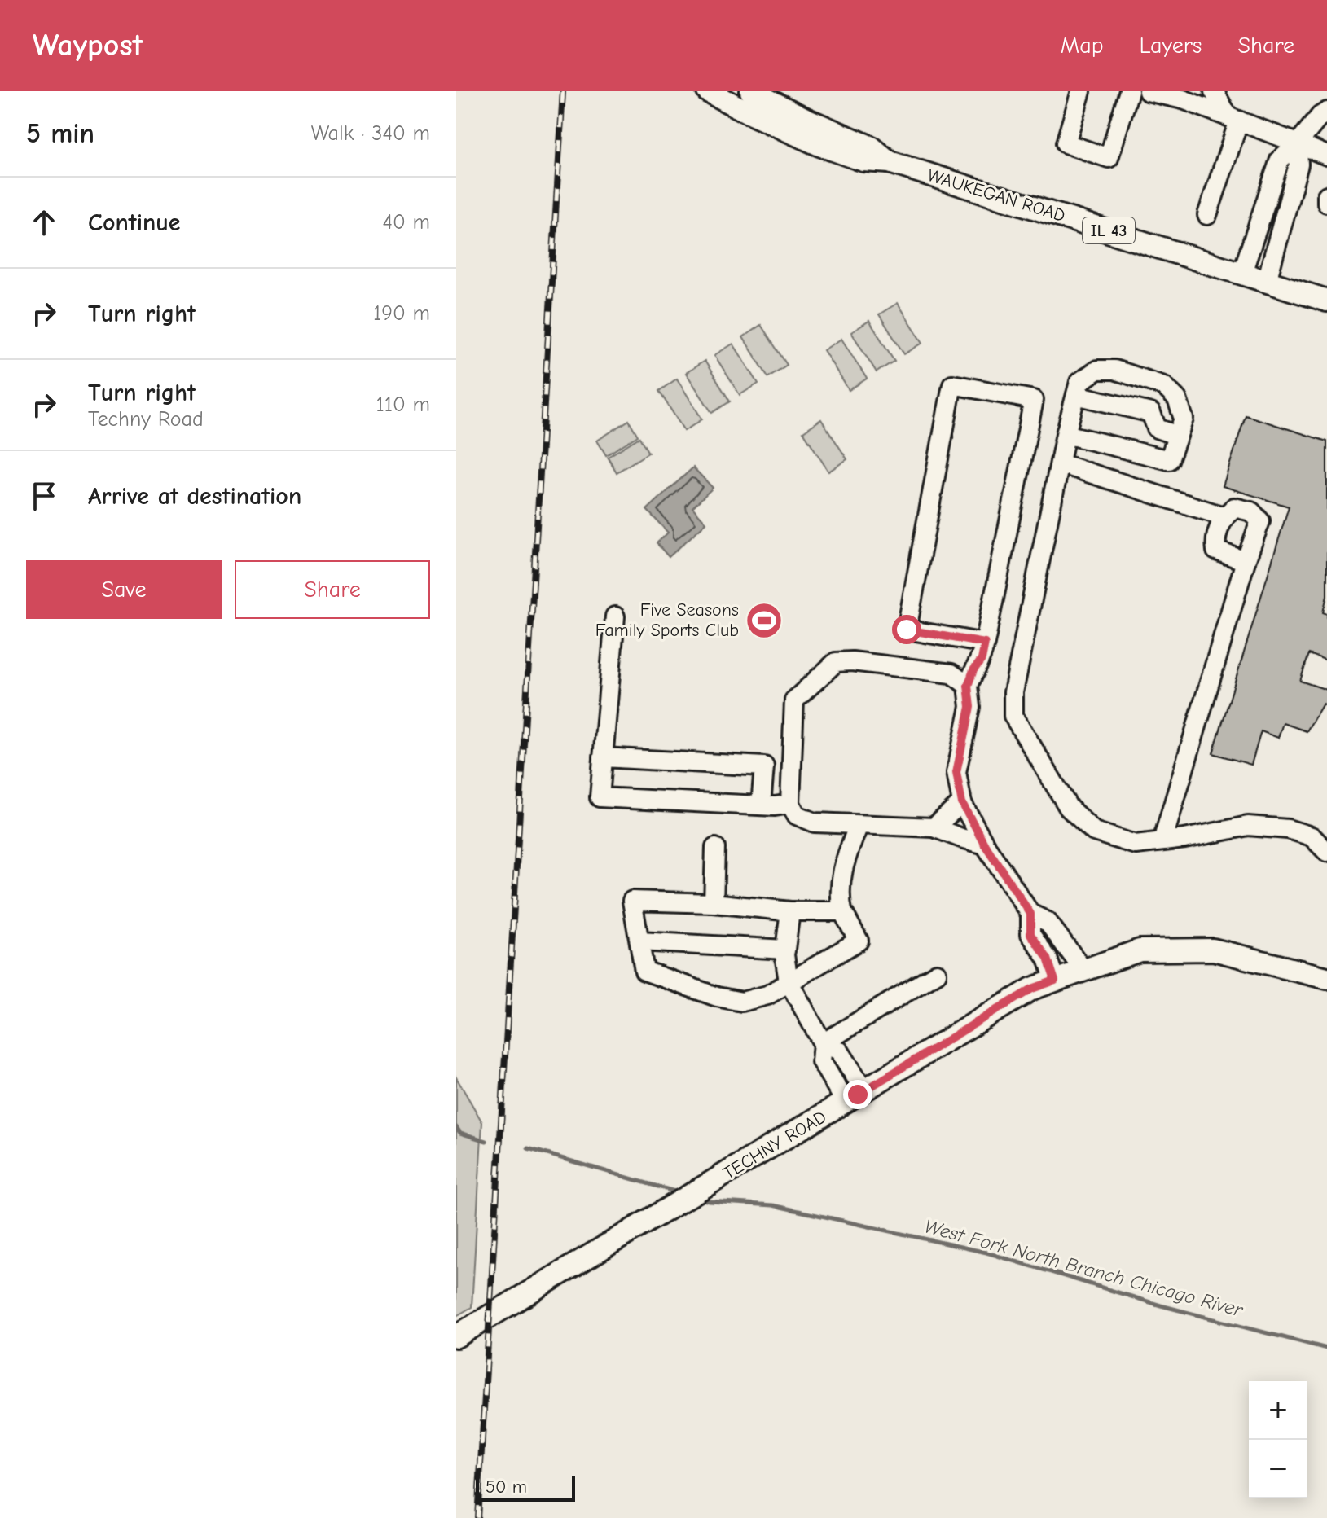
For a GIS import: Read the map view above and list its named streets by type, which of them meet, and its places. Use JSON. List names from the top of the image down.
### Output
{
  "streets": {
    "main road": ["WAUKEGAN ROAD", "IL 43", "TECHNY ROAD"]
  },
  "water": ["West Fork North Branch Chicago River"],
  "places": {
    "sports": ["Five Seasons Family Sports Club"]
  },
  "scale_bar": "50 m",
  "page": {
    "header": "Waypost",
    "nav": ["Map", "Layers", "Share"],
    "heading": ["5 min", "Walk · 340 m"],
    "list": [
      ["Continue", "40 m"],
      ["Turn right", "190 m"],
      ["Turn right", "Techny Road", "110 m"],
      "Arrive at destination"
    ],
    "buttons": ["Save", "Share"],
    "map_buttons": ["+", "−"],
    "scale": "50 m"
  }
}
